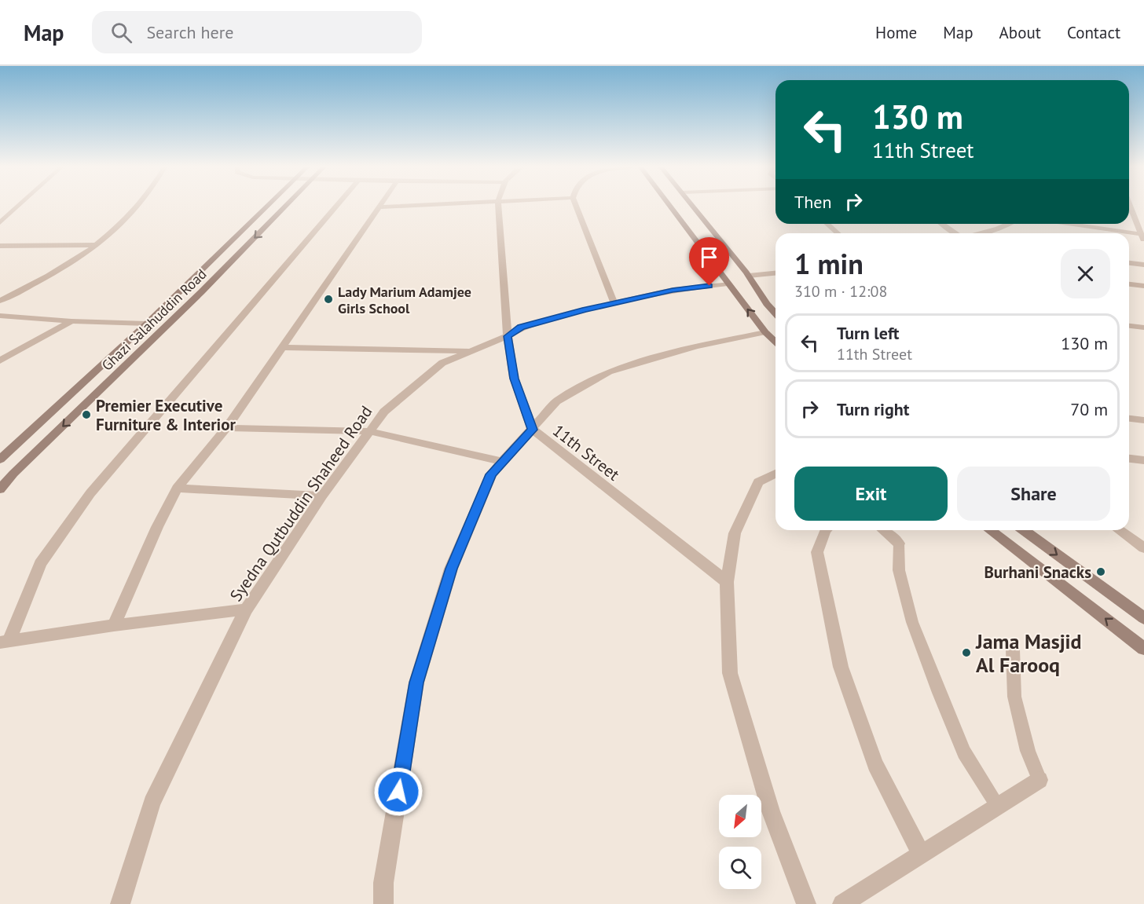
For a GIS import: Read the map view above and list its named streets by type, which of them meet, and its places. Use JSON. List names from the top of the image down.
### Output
{
  "streets": {
    "street": ["Ghazi Salahuddin Road", "11th Street", "Syedna Qutbuddin Shaheed Road"]
  },
  "crossings": [
    ["11th Street", "Syedna Qutbuddin Shaheed Road"]
  ],
  "places": [
    "Lady Marium Adamjee Girls School",
    "Premier Executive Furniture & Interior",
    "Burhani Snacks",
    "Jama Masjid Al Farooq"
  ],
  "north": "bottom left",
  "page": {
    "header": "Map",
    "search": "Search here",
    "nav": [
      "Home",
      "Map",
      "About",
      "Contact"
    ],
    "turn": ["130 m", "11th Street"],
    "then": "Then",
    "heading": ["1 min", "310 m · 12:08"],
    "list": [
      {
        "name": "Turn left",
        "note": "11th Street",
        "value": "130 m"
      },
      {
        "name": "Turn right",
        "value": "70 m"
      }
    ],
    "buttons": ["Exit", "Share"]
  }
}
